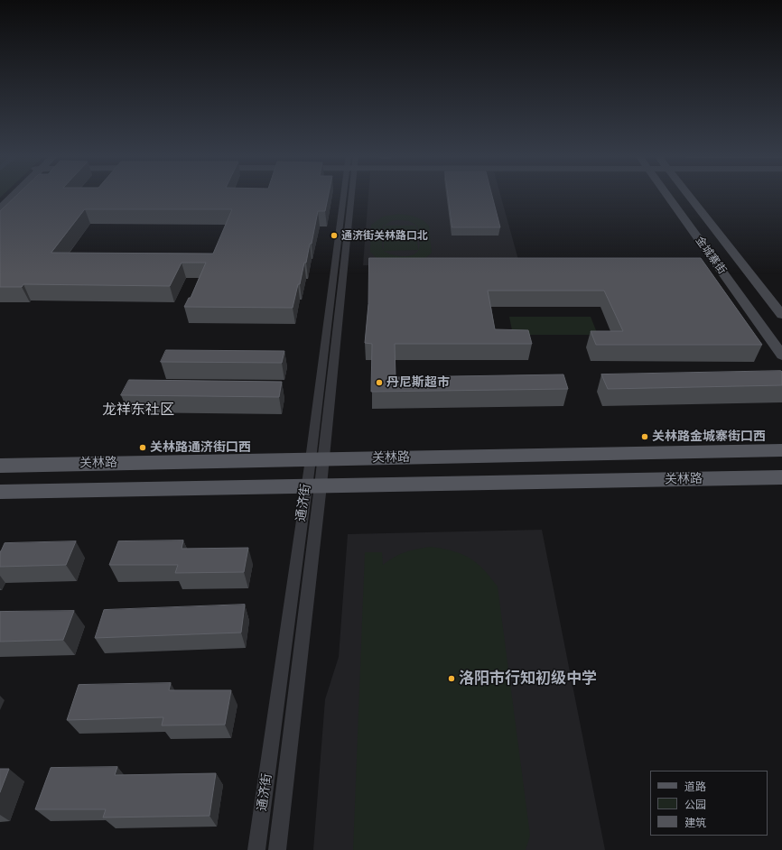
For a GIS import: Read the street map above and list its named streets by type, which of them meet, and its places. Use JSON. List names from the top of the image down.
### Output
{
  "streets": {
    "main road": ["关林路"],
    "street": ["金城寨街", "通济街"]
  },
  "crossings": [
    ["关林路", "通济街"]
  ],
  "districts": ["龙祥东社区"],
  "places": [
    "通济街关林路口北",
    "丹尼斯超市",
    "关林路金城寨街口西",
    "关林路通济街口西",
    "洛阳市行知初级中学"
  ],
  "legend": ["道路", "公园", "建筑"]
}
